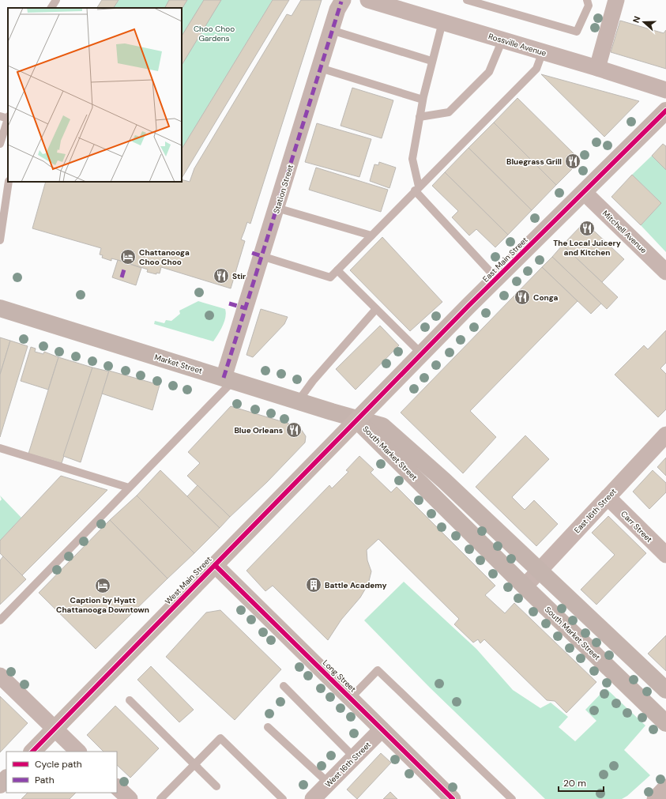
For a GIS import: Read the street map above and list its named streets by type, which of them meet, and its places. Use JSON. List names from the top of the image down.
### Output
{
  "streets": {
    "main road": [
      "East Main Street",
      "Market Street",
      "South Market Street",
      "West Main Street"
    ],
    "street": [
      "Rossville Avenue",
      "Station Street",
      "Mitchell Avenue",
      "East 16th Street",
      "Carr Street",
      "Long Street",
      "West 16th Street"
    ]
  },
  "crossings": [
    ["Station Street", "Market Street"],
    ["Mitchell Avenue", "East Main Street"],
    ["East Main Street", "Market Street"],
    ["East Main Street", "South Market Street"],
    ["East Main Street", "West Main Street"],
    ["Market Street", "South Market Street"],
    ["Market Street", "West Main Street"],
    ["South Market Street", "East 16th Street"],
    ["South Market Street", "West Main Street"],
    ["East 16th Street", "Carr Street"],
    ["West Main Street", "Long Street"],
    ["Long Street", "West 16th Street"]
  ],
  "parks": ["Choo Choo Gardens"],
  "places": {
    "restaurant": [
      "Bluegrass Grill",
      "The Local Juicery and Kitchen",
      "Stir",
      "Conga",
      "Blue Orleans"
    ],
    "hotel": ["Chattanooga Choo Choo", "Caption by Hyatt Chattanooga Downtown"],
    "building": ["Battle Academy"]
  },
  "legend": ["Cycle path", "Path"],
  "scale_bar": "20 m",
  "north": "left"
}
